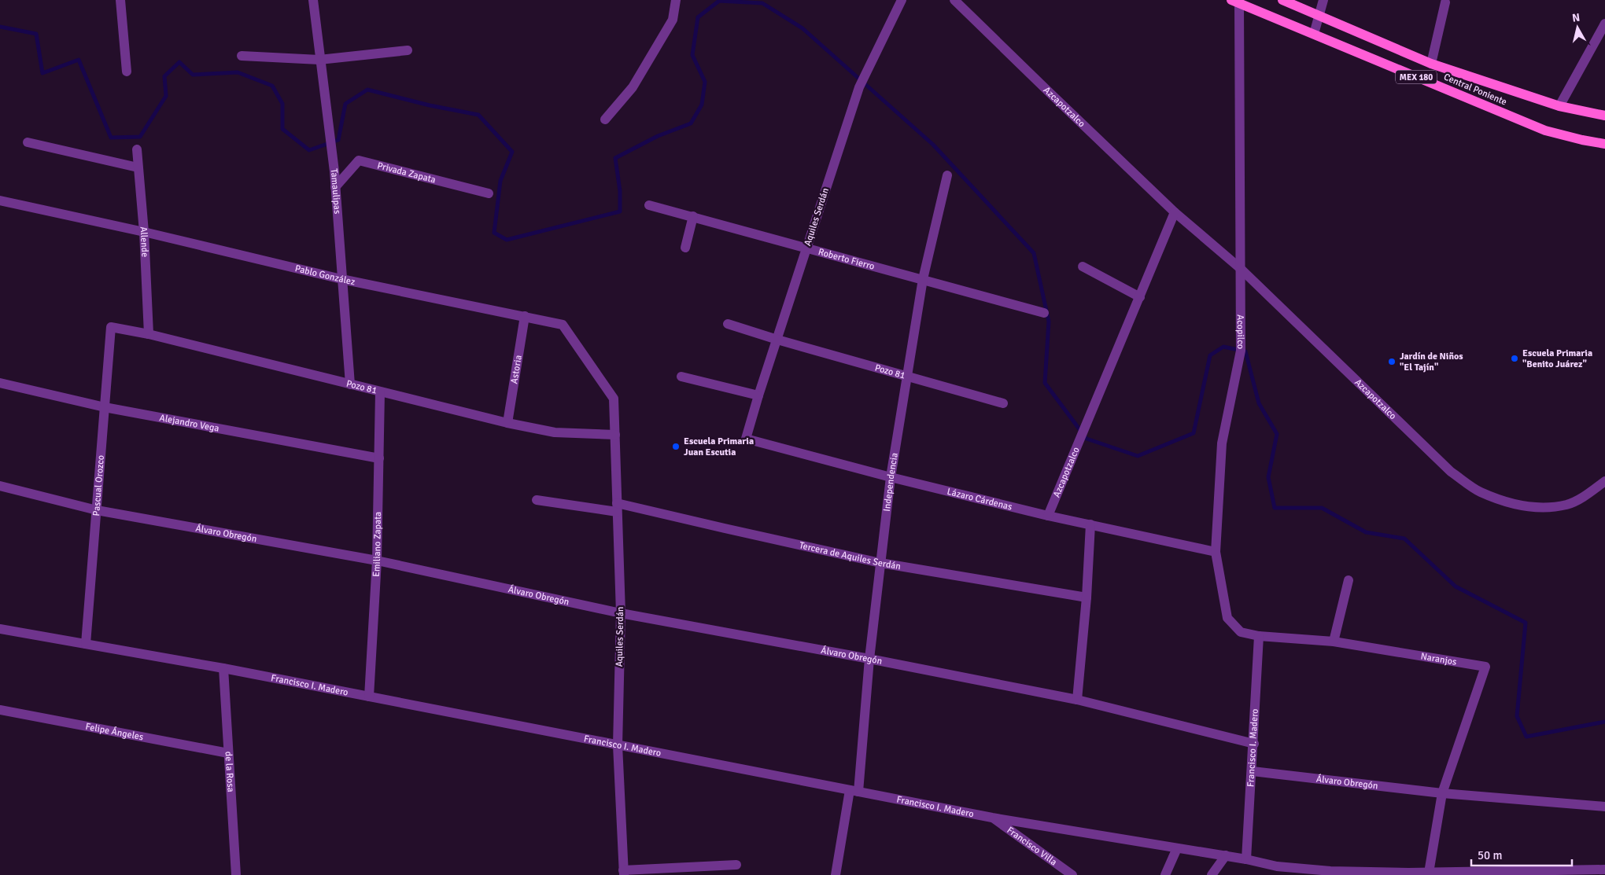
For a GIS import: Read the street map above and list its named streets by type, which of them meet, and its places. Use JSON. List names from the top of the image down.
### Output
{
  "streets": {
    "main road": ["MEX 180", "Central Poniente"],
    "street": [
      "Azcapotzalco",
      "Privada Zapata",
      "Tamaulipas",
      "Aquiles Serdán",
      "Allende",
      "Roberto Fierro",
      "Pablo González",
      "Acopilco",
      "Astoria",
      "Pozo 81",
      "Alejandro Vega",
      "Independencia",
      "Pascual Orozco",
      "Lázaro Cárdenas",
      "Álvaro Obregón",
      "Emiliano Zapata",
      "Tercera de Aquiles Serdán",
      "Naranjos",
      "Francisco I. Madero",
      "Felipe Ángeles",
      "de la Rosa",
      "Francisco Villa"
    ]
  },
  "crossings": [
    ["Central Poniente", "Acopilco"],
    ["Azcapotzalco", "Acopilco"],
    ["Azcapotzalco", "Lázaro Cárdenas"],
    ["Privada Zapata", "Tamaulipas"],
    ["Tamaulipas", "Pablo González"],
    ["Tamaulipas", "Pozo 81"],
    ["Aquiles Serdán", "Roberto Fierro"],
    ["Aquiles Serdán", "Pablo González"],
    ["Aquiles Serdán", "Pozo 81"],
    ["Aquiles Serdán", "Lázaro Cárdenas"],
    ["Aquiles Serdán", "Álvaro Obregón"],
    ["Aquiles Serdán", "Tercera de Aquiles Serdán"],
    ["Aquiles Serdán", "Francisco I. Madero"],
    ["Allende", "Pablo González"],
    ["Allende", "Pozo 81"],
    ["Roberto Fierro", "Independencia"],
    ["Pablo González", "Astoria"],
    ["Acopilco", "Lázaro Cárdenas"],
    ["Acopilco", "Naranjos"],
    ["Acopilco", "Francisco I. Madero"],
    ["Astoria", "Pozo 81"],
    ["Pozo 81", "Independencia"],
    ["Pozo 81", "Pascual Orozco"],
    ["Pozo 81", "Emiliano Zapata"],
    ["Alejandro Vega", "Pascual Orozco"],
    ["Alejandro Vega", "Emiliano Zapata"],
    ["Independencia", "Lázaro Cárdenas"],
    ["Independencia", "Álvaro Obregón"],
    ["Independencia", "Tercera de Aquiles Serdán"],
    ["Independencia", "Francisco I. Madero"],
    ["Pascual Orozco", "Álvaro Obregón"],
    ["Pascual Orozco", "Francisco I. Madero"],
    ["Álvaro Obregón", "Emiliano Zapata"],
    ["Álvaro Obregón", "Naranjos"],
    ["Álvaro Obregón", "Francisco I. Madero"],
    ["Emiliano Zapata", "Francisco I. Madero"],
    ["Naranjos", "Francisco I. Madero"],
    ["Francisco I. Madero", "de la Rosa"],
    ["Francisco I. Madero", "Francisco Villa"],
    ["Felipe Ángeles", "de la Rosa"]
  ],
  "places": ["Escuela Primaria \"Benito Juárez\"", "Jardín de Niños \"El Tajín\"", "Escuela Primaria Juan Escutia"],
  "scale_bar": "50 m",
  "north": "top"
}
